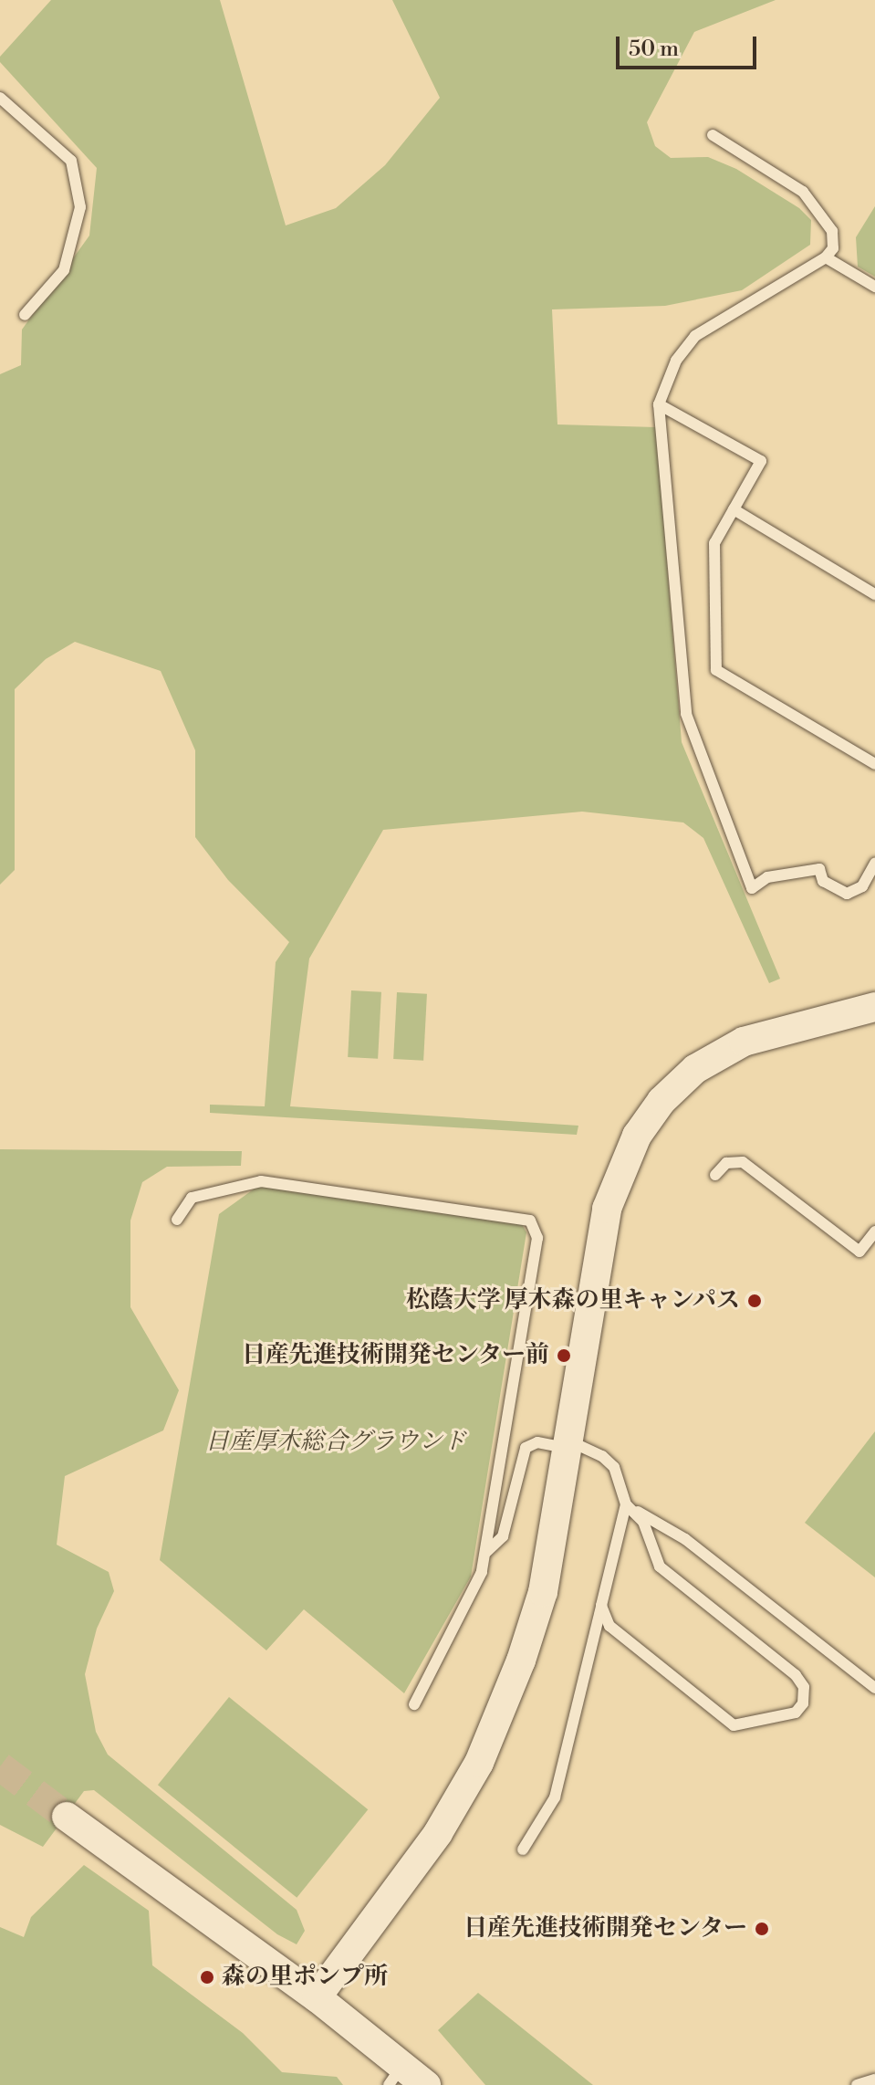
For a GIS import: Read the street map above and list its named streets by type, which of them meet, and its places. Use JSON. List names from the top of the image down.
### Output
{
  "parks": ["日産厚木総合グラウンド"],
  "places": [
    "松蔭大学 厚木森の里キャンパス",
    "日産先進技術開発センター前",
    "日産先進技術開発センター",
    "森の里ポンプ所"
  ],
  "scale_bar": "50 m"
}
